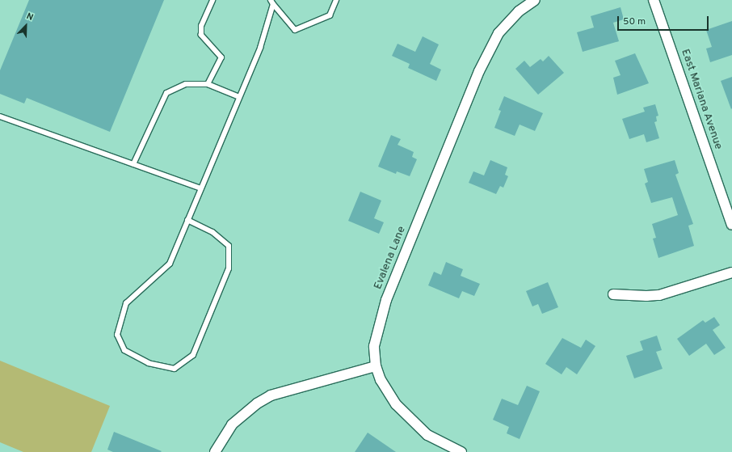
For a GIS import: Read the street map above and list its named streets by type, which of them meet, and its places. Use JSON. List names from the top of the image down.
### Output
{
  "streets": {
    "street": ["East Mariana Avenue", "Evalena Lane"]
  },
  "scale_bar": "50 m",
  "north": "top right"
}
